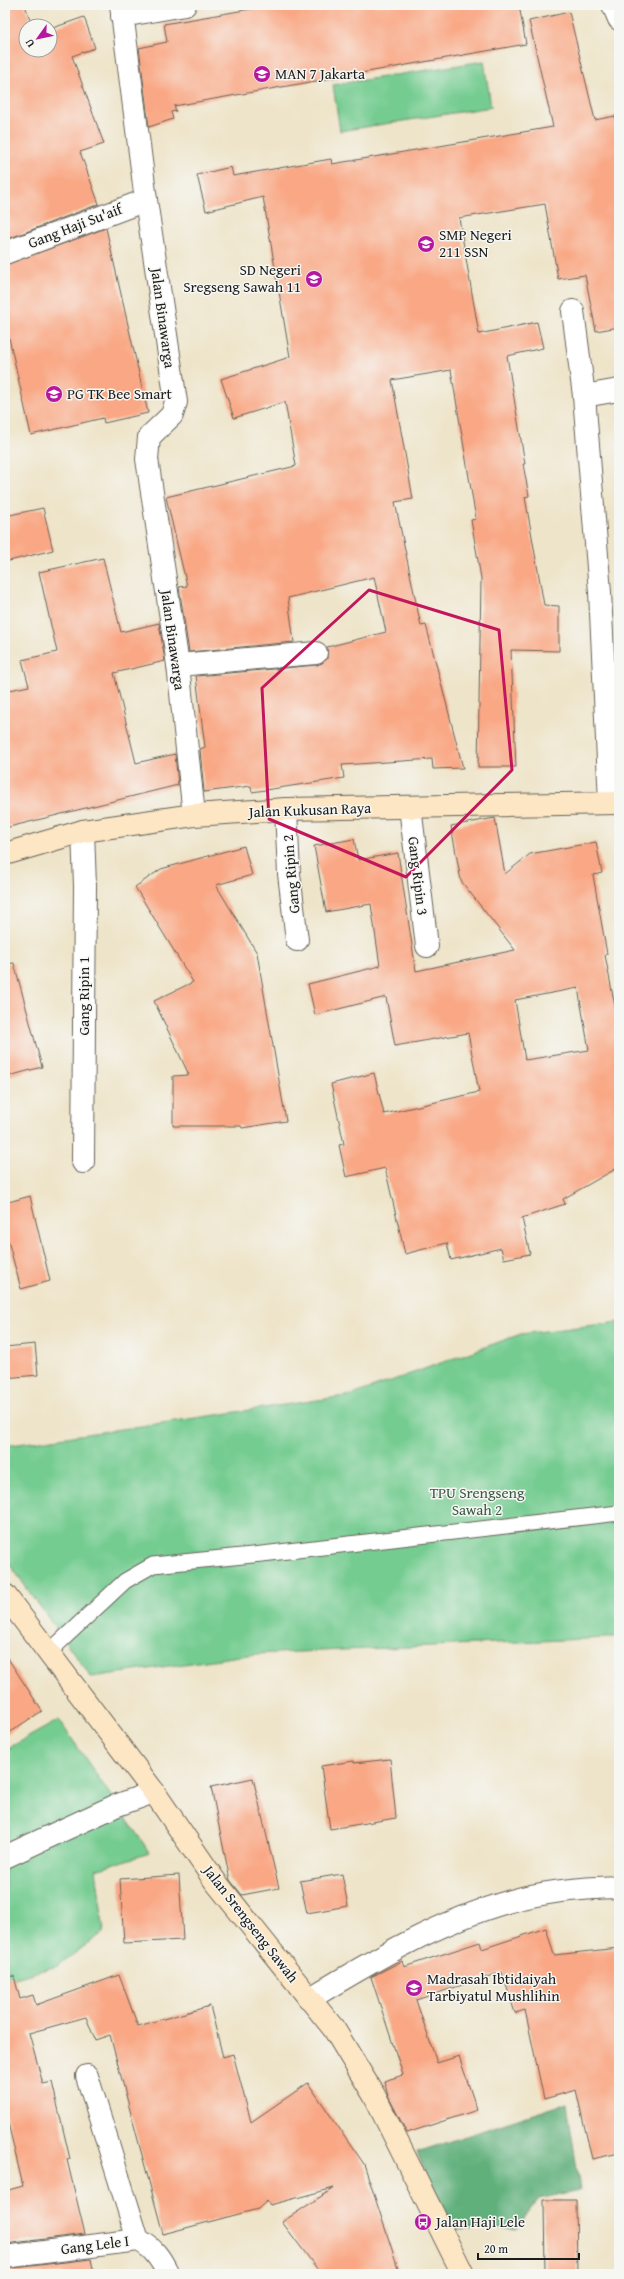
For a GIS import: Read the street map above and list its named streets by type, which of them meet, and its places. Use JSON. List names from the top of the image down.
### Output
{
  "streets": {
    "street": [
      "Gang Haji Su'aif",
      "Jalan Binawarga",
      "Jalan Kukusan Raya",
      "Gang Ripin 2",
      "Gang Ripin 3",
      "Gang Ripin 1",
      "Jalan Srengseng Sawah",
      "Gang Lele I"
    ]
  },
  "crossings": [
    ["Gang Haji Su'aif", "Jalan Binawarga"],
    ["Jalan Binawarga", "Jalan Kukusan Raya"],
    ["Jalan Kukusan Raya", "Gang Ripin 2"],
    ["Jalan Kukusan Raya", "Gang Ripin 3"],
    ["Jalan Kukusan Raya", "Gang Ripin 1"]
  ],
  "parks": ["TPU Srengseng Sawah 2"],
  "places": {
    "school or university": [
      "MAN 7 Jakarta",
      "SMP Negeri 211 SSN",
      "SD Negeri Sregseng Sawah 11",
      "PG TK Bee Smart",
      "Madrasah Ibtidaiyah Tarbiyatul Mushlihin"
    ],
    "bus stop": ["Jalan Haji Lele"]
  },
  "scale_bar": "20 m",
  "north": "bottom left"
}
